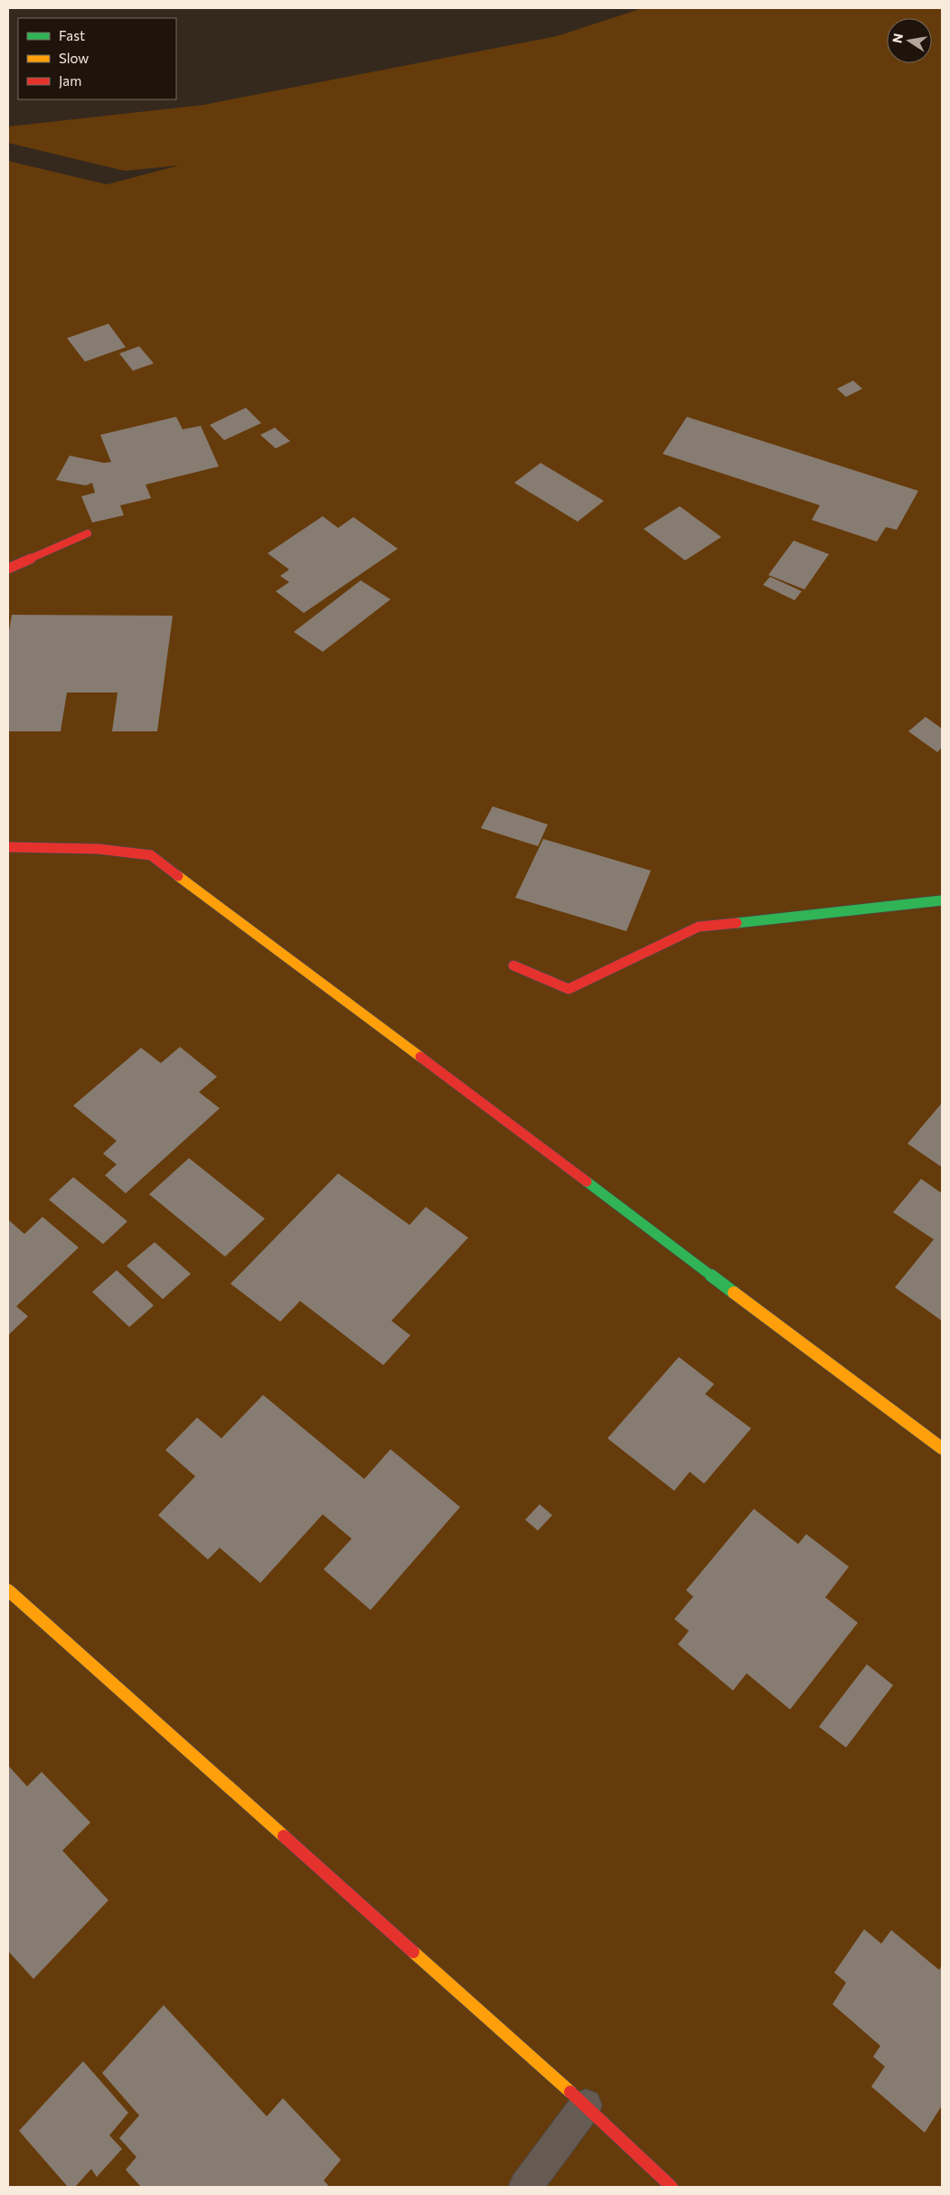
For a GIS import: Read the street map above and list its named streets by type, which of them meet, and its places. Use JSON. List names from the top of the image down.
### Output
{
  "legend": ["Fast", "Slow", "Jam"],
  "north": "left"
}
